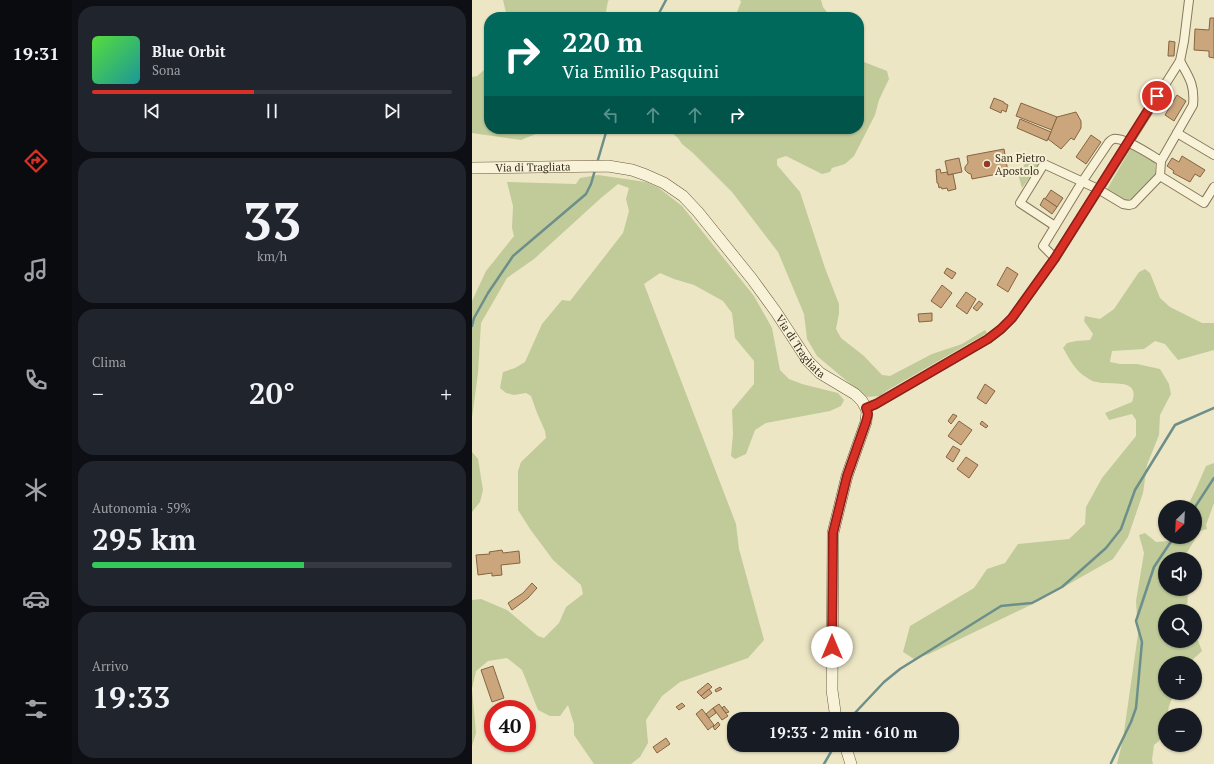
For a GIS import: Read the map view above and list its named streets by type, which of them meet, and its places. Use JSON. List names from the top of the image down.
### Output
{
  "streets": {
    "street": ["Via di Tragliata"]
  },
  "places": ["San Pietro Apostolo"],
  "north": "bottom left",
  "page": {
    "tabs": "19:31",
    "turn": ["220 m", "Via Emilio Pasquini"],
    "song": ["Blue Orbit", "Sona"],
    "tile": [
      ["33", "km/h"],
      "Clima",
      ["Autonomia · 59%", "295 km"],
      ["Arrivo", "19:33"]
    ],
    "heat": ["−", "20°", "+"],
    "map_buttons": ["+", "−"],
    "limit": "40",
    "trip": "19:33 · 2 min · 610 m"
  }
}
